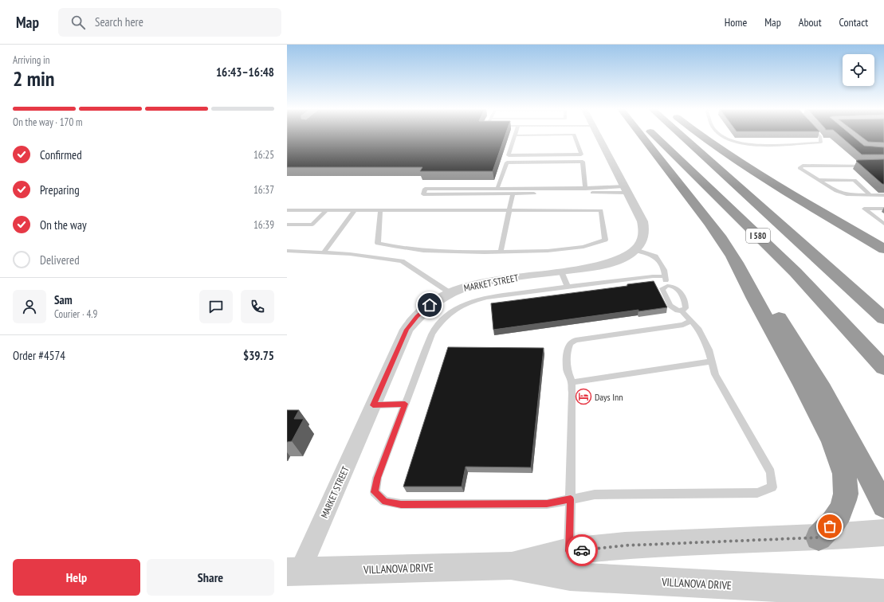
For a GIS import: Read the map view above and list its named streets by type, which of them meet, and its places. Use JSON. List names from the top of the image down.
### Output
{
  "streets": {
    "highway": ["I 580"],
    "street": ["MARKET STREET", "VILLANOVA DRIVE"]
  },
  "crossings": [
    ["MARKET STREET", "VILLANOVA DRIVE"]
  ],
  "places": {
    "hotel": ["Days Inn"]
  },
  "page": {
    "header": "Map",
    "search": "Search here",
    "nav": [
      "Home",
      "Map",
      "About",
      "Contact"
    ],
    "heading": ["2 min", "Arriving in", "16:43–16:48"],
    "panel": [
      "Sam",
      "Courier · 4.9",
      "Order #4574",
      "$39.75"
    ],
    "bar": "On the way · 170 m",
    "list": [
      ["Confirmed", "16:25"],
      ["Preparing", "16:37"],
      ["On the way", "16:39"],
      "Delivered"
    ],
    "buttons": ["Help", "Share"]
  }
}
